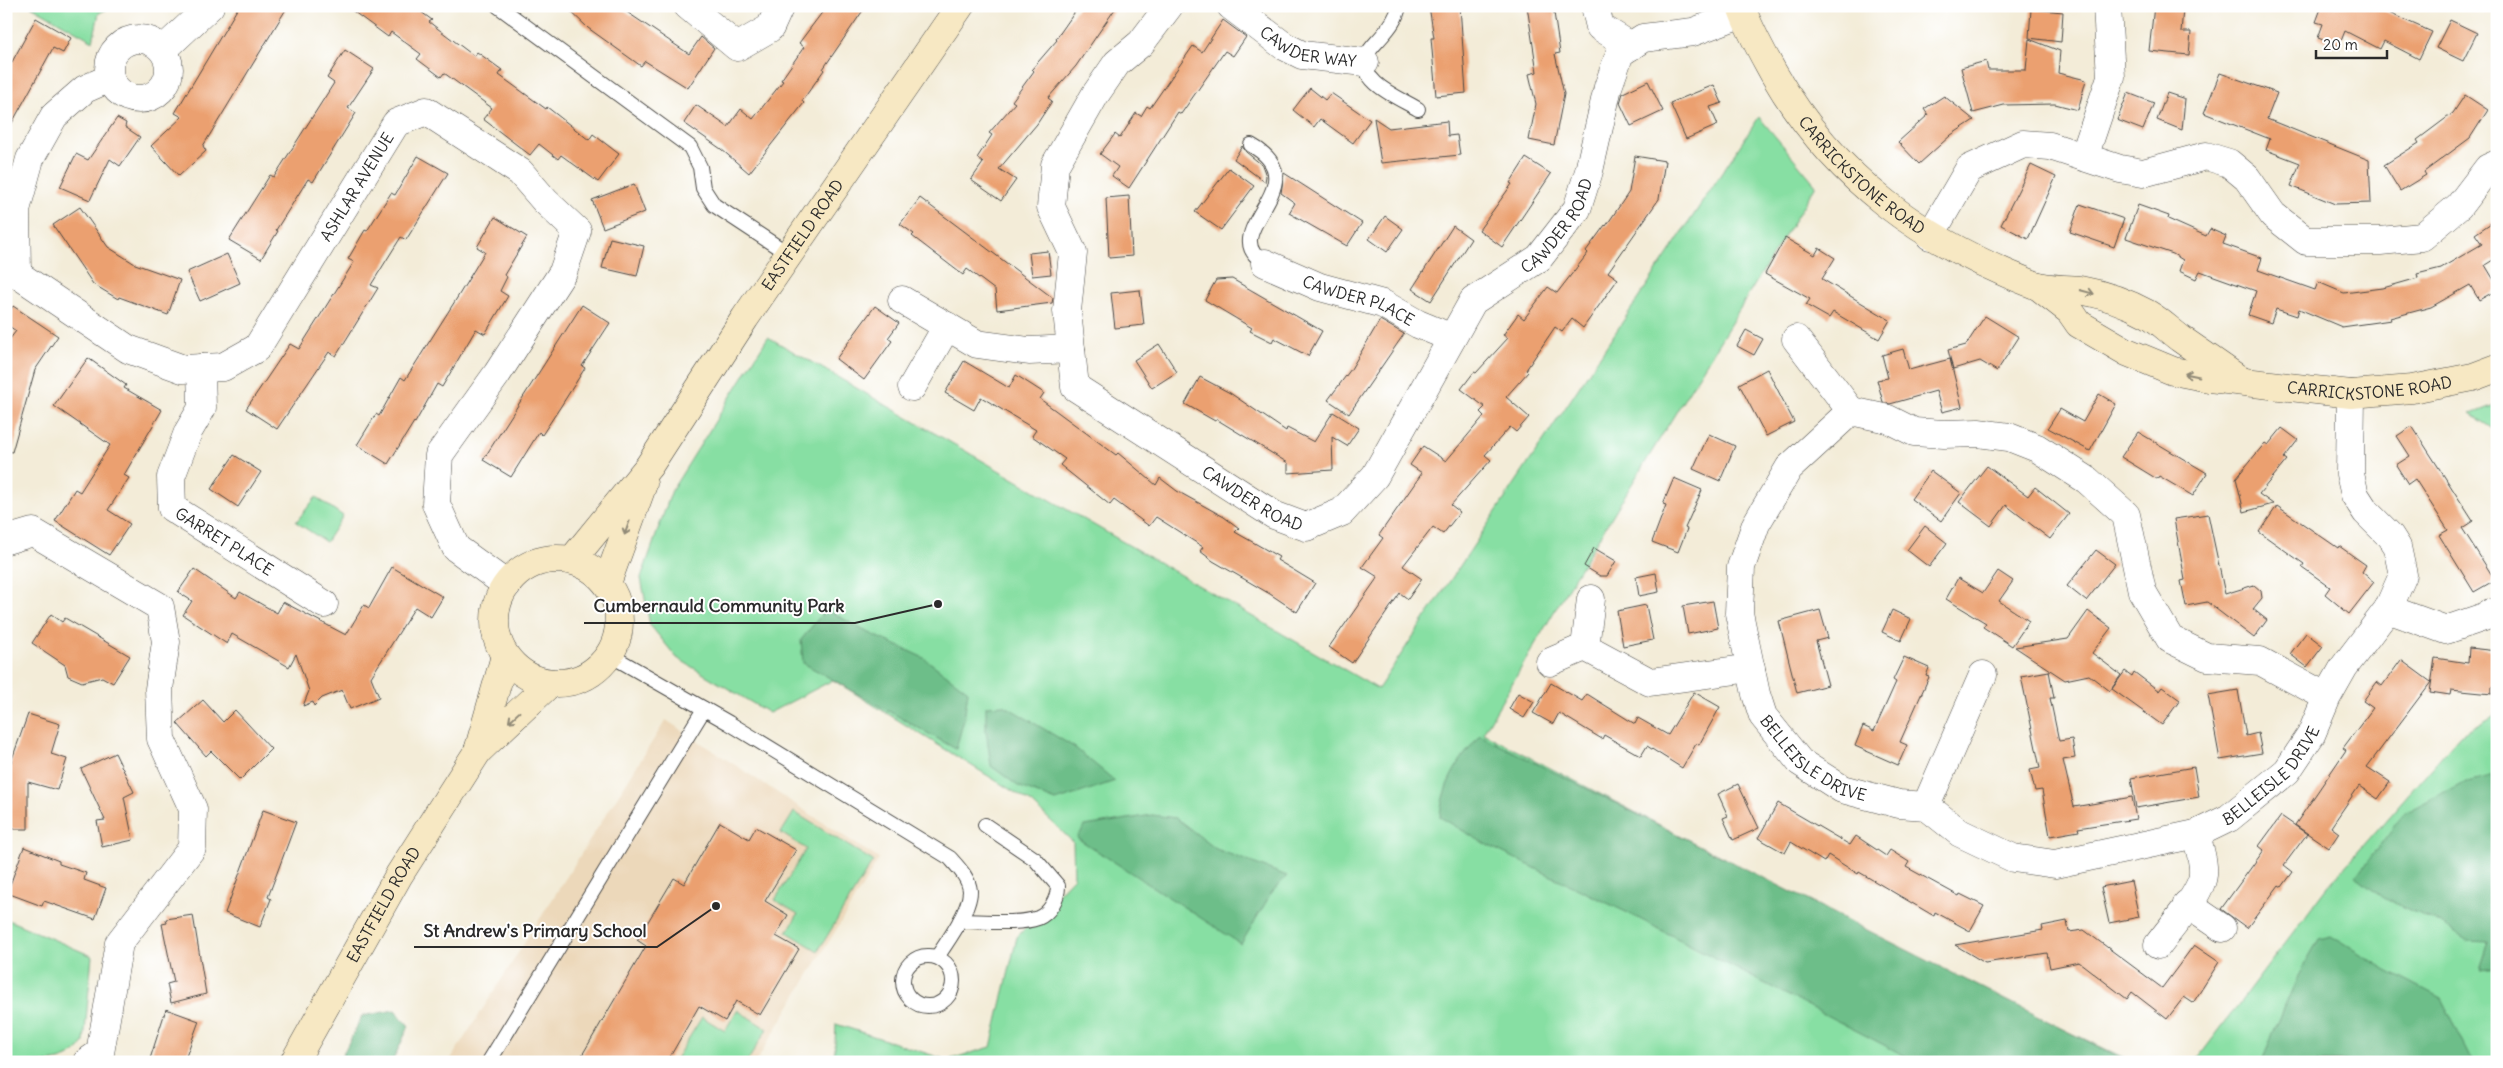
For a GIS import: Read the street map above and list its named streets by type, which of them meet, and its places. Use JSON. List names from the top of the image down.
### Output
{
  "streets": {
    "street": [
      "CAWDER WAY",
      "CARRICKSTONE ROAD",
      "ASHLAR AVENUE",
      "CAWDER ROAD",
      "EASTFIELD ROAD",
      "CAWDER PLACE",
      "GARRET PLACE",
      "BELLEISLE DRIVE"
    ]
  },
  "crossings": [
    ["CARRICKSTONE ROAD", "CAWDER ROAD"],
    ["CARRICKSTONE ROAD", "BELLEISLE DRIVE"],
    ["ASHLAR AVENUE", "EASTFIELD ROAD"],
    ["ASHLAR AVENUE", "GARRET PLACE"],
    ["CAWDER ROAD", "CAWDER PLACE"]
  ],
  "places": ["Cumbernauld Community Park", "St Andrew's Primary School"],
  "scale_bar": "20 m"
}
